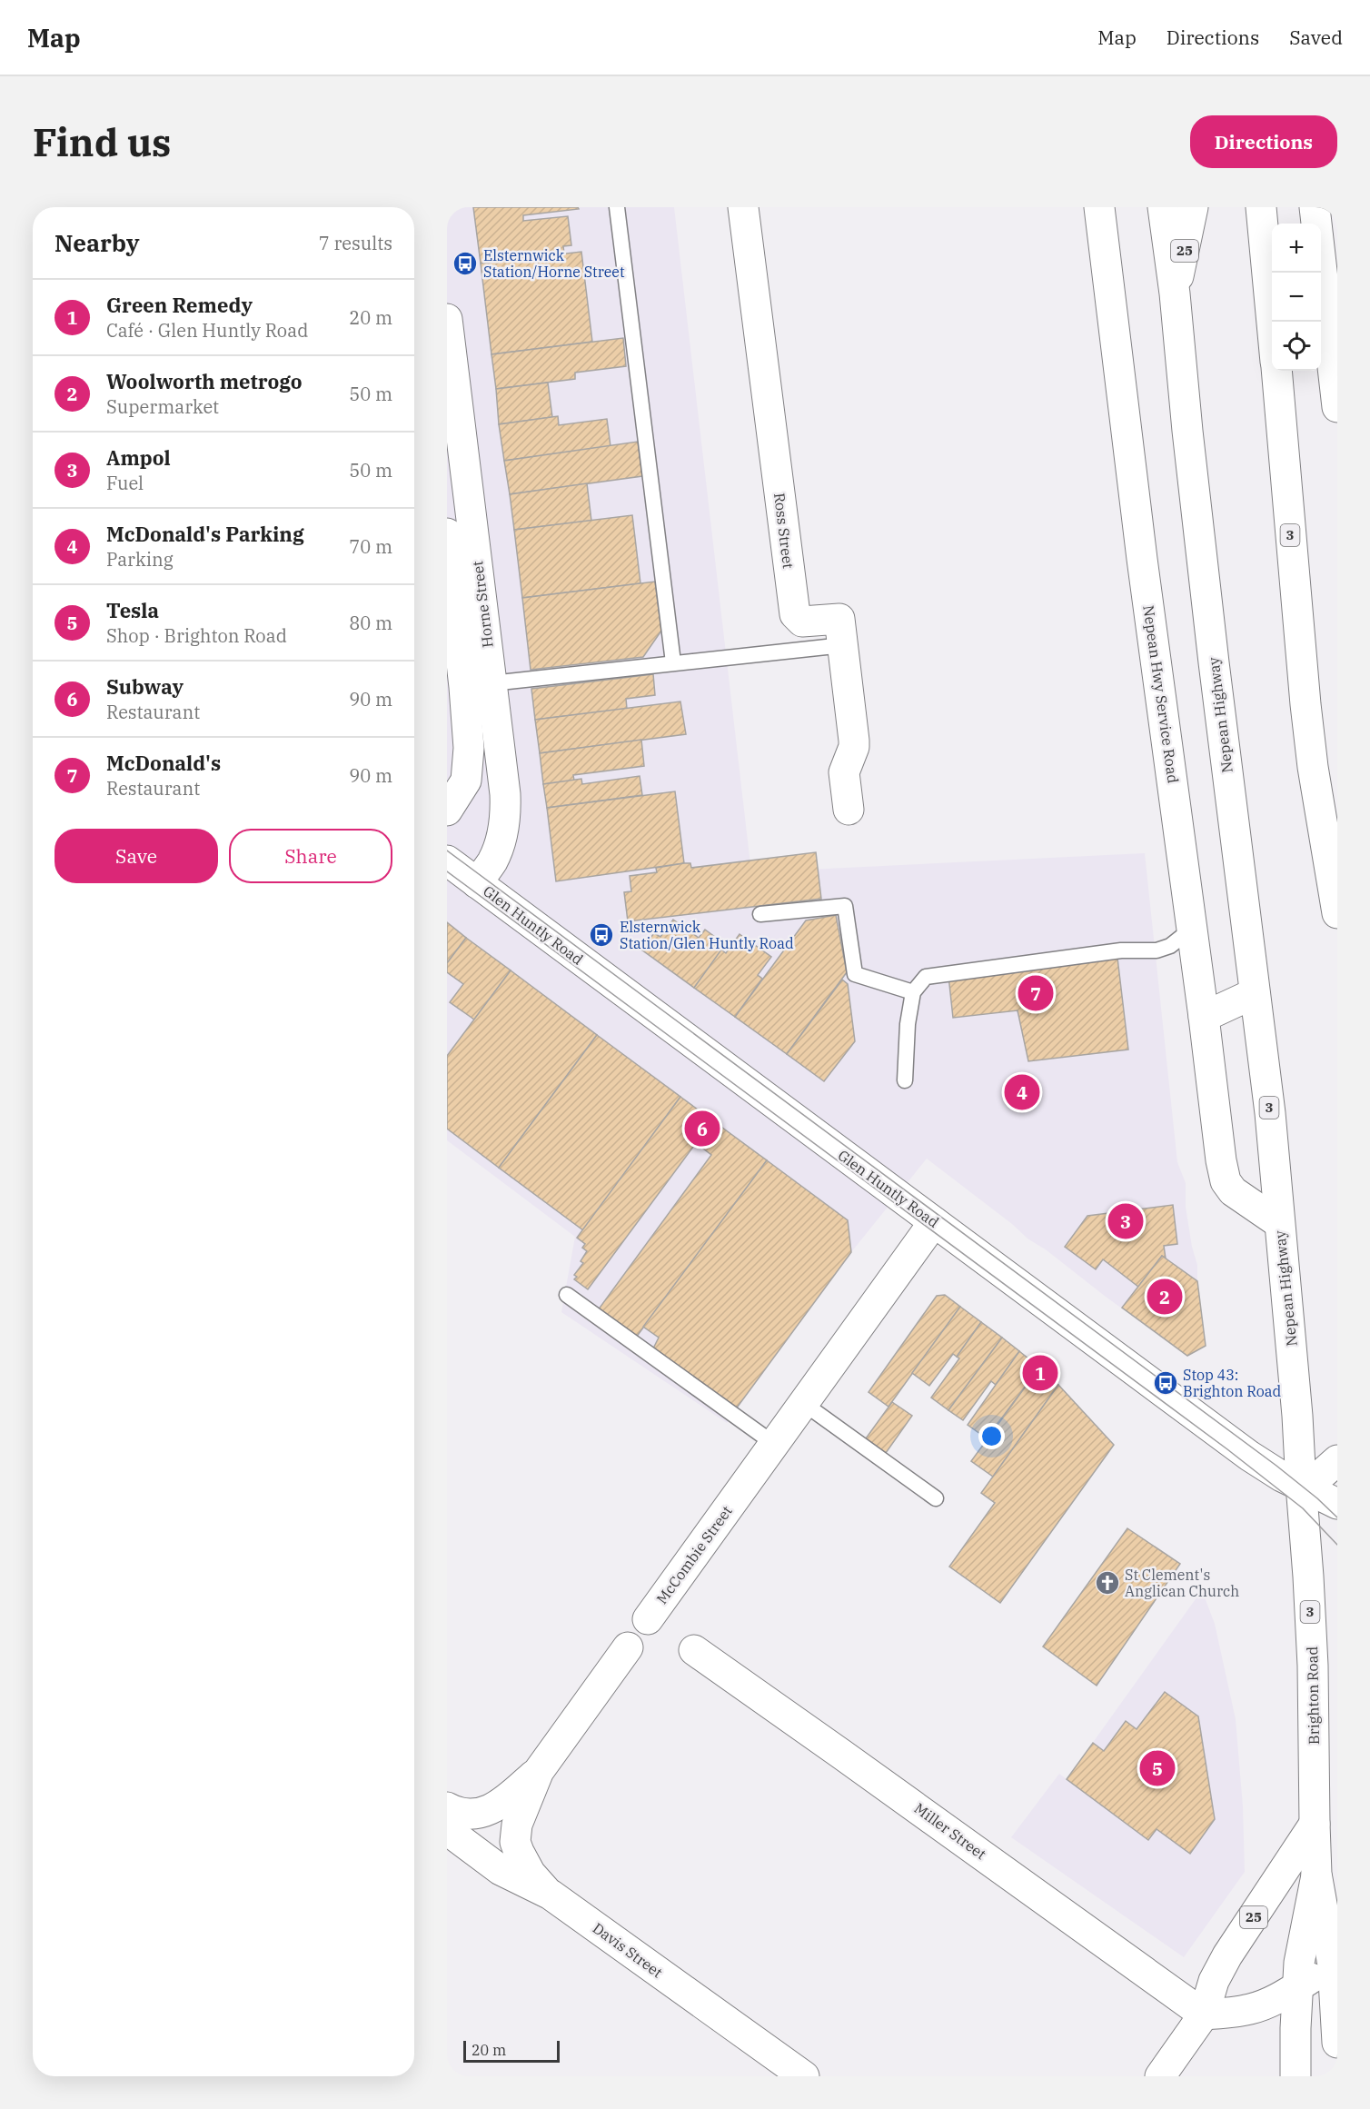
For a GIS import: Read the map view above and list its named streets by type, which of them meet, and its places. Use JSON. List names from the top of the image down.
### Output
{
  "streets": {
    "main road": [
      "25",
      "Ross Street",
      "3",
      "Horne Street",
      "Nepean Hwy Service Road",
      "Nepean Highway",
      "Glen Huntly Road",
      "McCombie Street",
      "Brighton Road",
      "Miller Street",
      "Davis Street"
    ]
  },
  "crossings": [
    ["25", "Nepean Highway"],
    ["25", "Brighton Road"],
    ["25", "Miller Street"],
    ["Horne Street", "Glen Huntly Road"],
    ["Nepean Hwy Service Road", "Nepean Highway"],
    ["Nepean Highway", "Glen Huntly Road"],
    ["Nepean Highway", "Brighton Road"],
    ["Glen Huntly Road", "McCombie Street"],
    ["Glen Huntly Road", "Brighton Road"],
    ["McCombie Street", "Davis Street"]
  ],
  "places": {
    "bus stop": ["Elsternwick Station/Horne Street", "Elsternwick Station/Glen Huntly Road", "Stop 43: Brighton Road"],
    "church": ["St Clement's Anglican Church"]
  },
  "scale_bar": "20 m",
  "page": {
    "header": "Map",
    "nav": ["Map", "Directions", "Saved"],
    "buttons": [
      "Directions",
      ["Save", "Share"]
    ],
    "title": "Find us",
    "heading": ["Nearby", "7 results"],
    "map_buttons": ["+", "−"],
    "list": [
      {
        "mark": "1",
        "name": "Green Remedy",
        "note": "Café · Glen Huntly Road",
        "value": "20 m"
      },
      {
        "mark": "2",
        "name": "Woolworth metrogo",
        "note": "Supermarket",
        "value": "50 m"
      },
      {
        "mark": "3",
        "name": "Ampol",
        "note": "Fuel",
        "value": "50 m"
      },
      {
        "mark": "4",
        "name": "McDonald's Parking",
        "note": "Parking",
        "value": "70 m"
      },
      {
        "mark": "5",
        "name": "Tesla",
        "note": "Shop · Brighton Road",
        "value": "80 m"
      },
      {
        "mark": "6",
        "name": "Subway",
        "note": "Restaurant",
        "value": "90 m"
      },
      {
        "mark": "7",
        "name": "McDonald's",
        "note": "Restaurant",
        "value": "90 m"
      }
    ],
    "pins": [
      "7",
      "4",
      "6",
      "3",
      "2",
      "1",
      "5"
    ],
    "scale": "20 m"
  }
}
